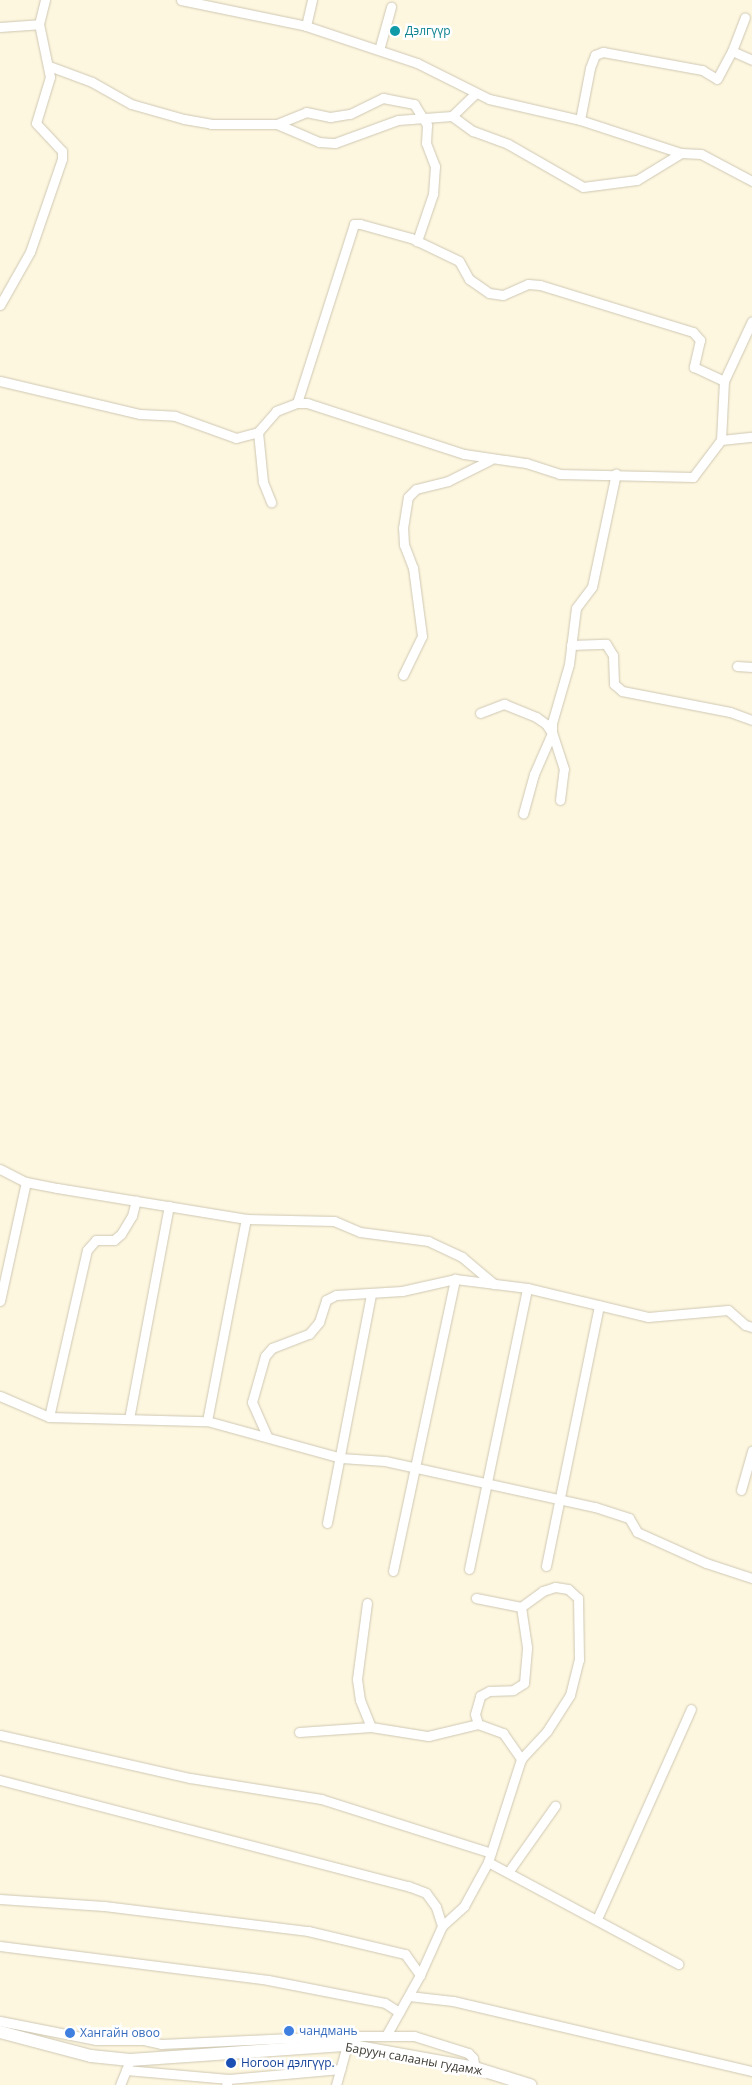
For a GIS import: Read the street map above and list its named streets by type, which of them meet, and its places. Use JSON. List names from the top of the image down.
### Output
{
  "streets": {
    "main road": ["Баруун салааны гудамж"]
  },
  "places": [
    "Дэлгүүр",
    "чандмань",
    "Хангайн овоо",
    "Ногоон дэлгүүр."
  ]
}
